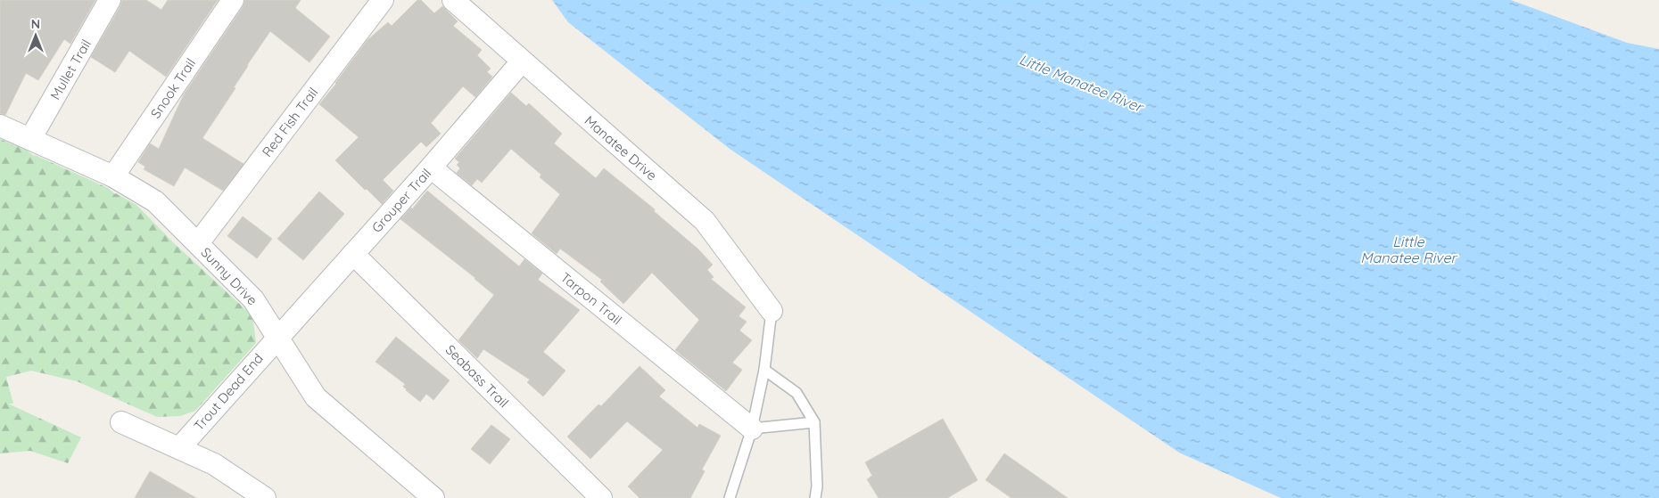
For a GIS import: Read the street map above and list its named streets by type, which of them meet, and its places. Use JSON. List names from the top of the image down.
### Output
{
  "streets": {
    "street": [
      "Mullet Trail",
      "Snook Trail",
      "Red Fish Trail",
      "Manatee Drive",
      "Grouper Trail",
      "Sunny Drive",
      "Tarpon Trail",
      "Seabass Trail",
      "Trout Dead End"
    ]
  },
  "crossings": [
    ["Mullet Trail", "Sunny Drive"],
    ["Snook Trail", "Sunny Drive"],
    ["Red Fish Trail", "Sunny Drive"],
    ["Manatee Drive", "Grouper Trail"],
    ["Grouper Trail", "Sunny Drive"],
    ["Grouper Trail", "Tarpon Trail"],
    ["Grouper Trail", "Seabass Trail"],
    ["Grouper Trail", "Trout Dead End"],
    ["Sunny Drive", "Trout Dead End"]
  ],
  "water": ["Little Manatee River"],
  "north": "top"
}
